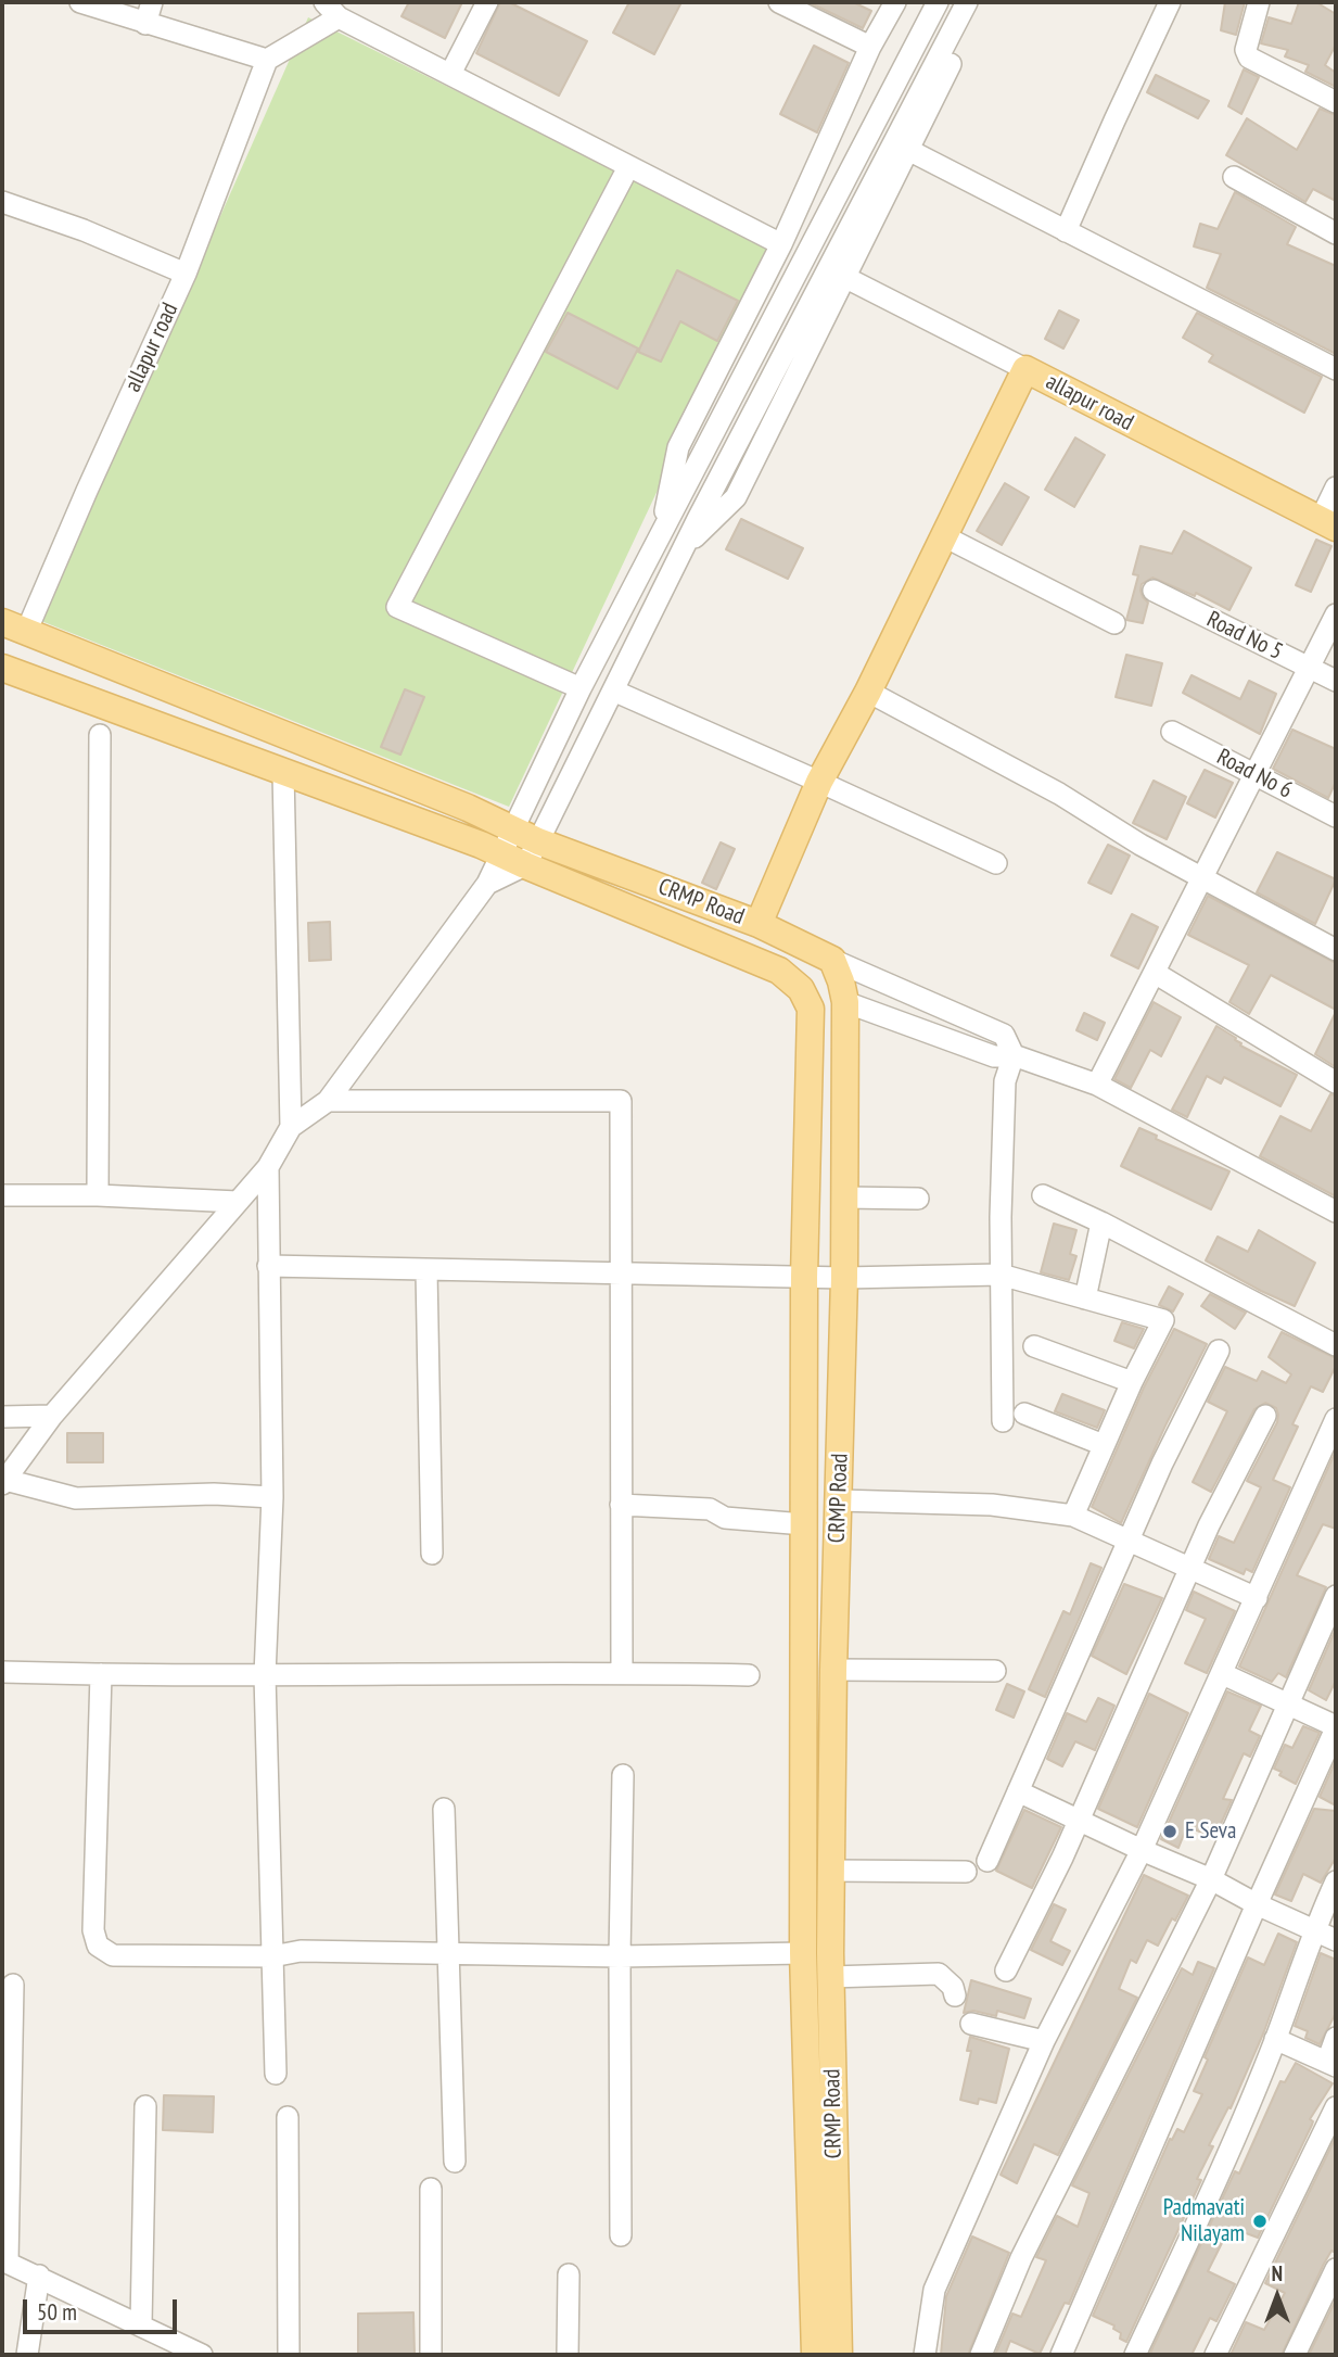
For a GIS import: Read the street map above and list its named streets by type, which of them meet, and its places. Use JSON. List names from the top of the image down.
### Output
{
  "streets": {
    "main road": ["allapur road", "CRMP Road"],
    "street": ["Road No 5", "Road No 6"]
  },
  "crossings": [
    ["allapur road", "CRMP Road"]
  ],
  "places": ["E Seva", "Padmavati Nilayam"],
  "scale_bar": "50 m",
  "north": "top"
}
